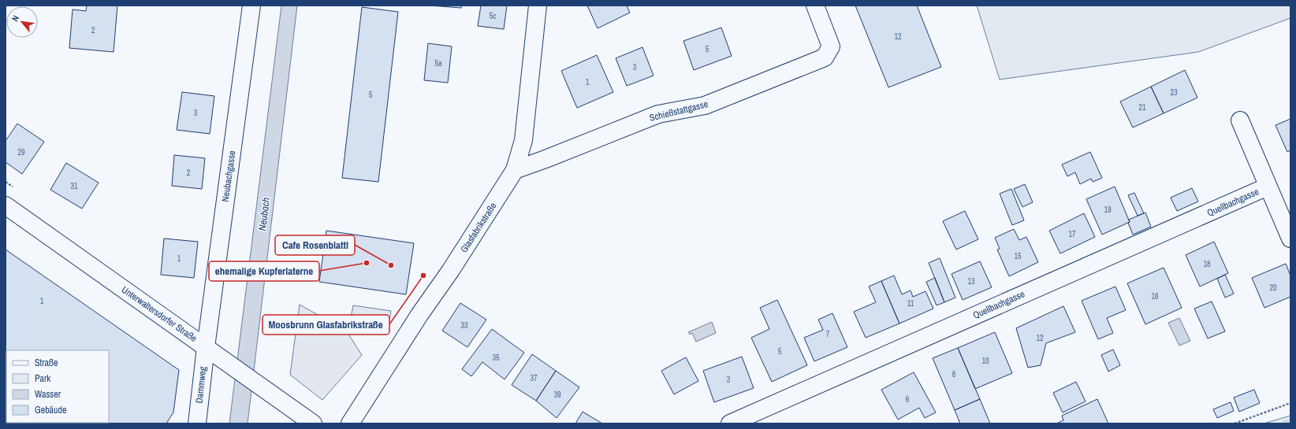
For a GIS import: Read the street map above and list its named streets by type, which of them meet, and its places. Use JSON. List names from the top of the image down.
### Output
{
  "streets": {
    "street": [
      "Schießstattgasse",
      "Neubachgasse",
      "Quellbachgasse",
      "Glasfabrikstraße",
      "Unterwaltersdorfer Straße",
      "Dammweg"
    ]
  },
  "crossings": [
    ["Schießstattgasse", "Glasfabrikstraße"],
    ["Neubachgasse", "Unterwaltersdorfer Straße"],
    ["Neubachgasse", "Dammweg"],
    ["Unterwaltersdorfer Straße", "Dammweg"]
  ],
  "water": ["Neubach"],
  "places": ["ehemalige Kupferlaterne", "Cafe Rosenblattl", "Moosbrunn Glasfabrikstraße"],
  "house_numbers": [
    "5c",
    "2",
    "12",
    "5",
    "5a",
    "3",
    "1",
    "23",
    "5",
    "21",
    "3",
    "29",
    "2",
    "31",
    "19",
    "17",
    "15",
    "1",
    "18",
    "13",
    "20",
    "16",
    "1",
    "11",
    "33",
    "7",
    "12",
    "5",
    "35",
    "10",
    "8",
    "37",
    "3",
    "39",
    "6"
  ],
  "legend": [
    "Straße",
    "Park",
    "Wasser",
    "Gebäude"
  ],
  "north": "top left"
}
